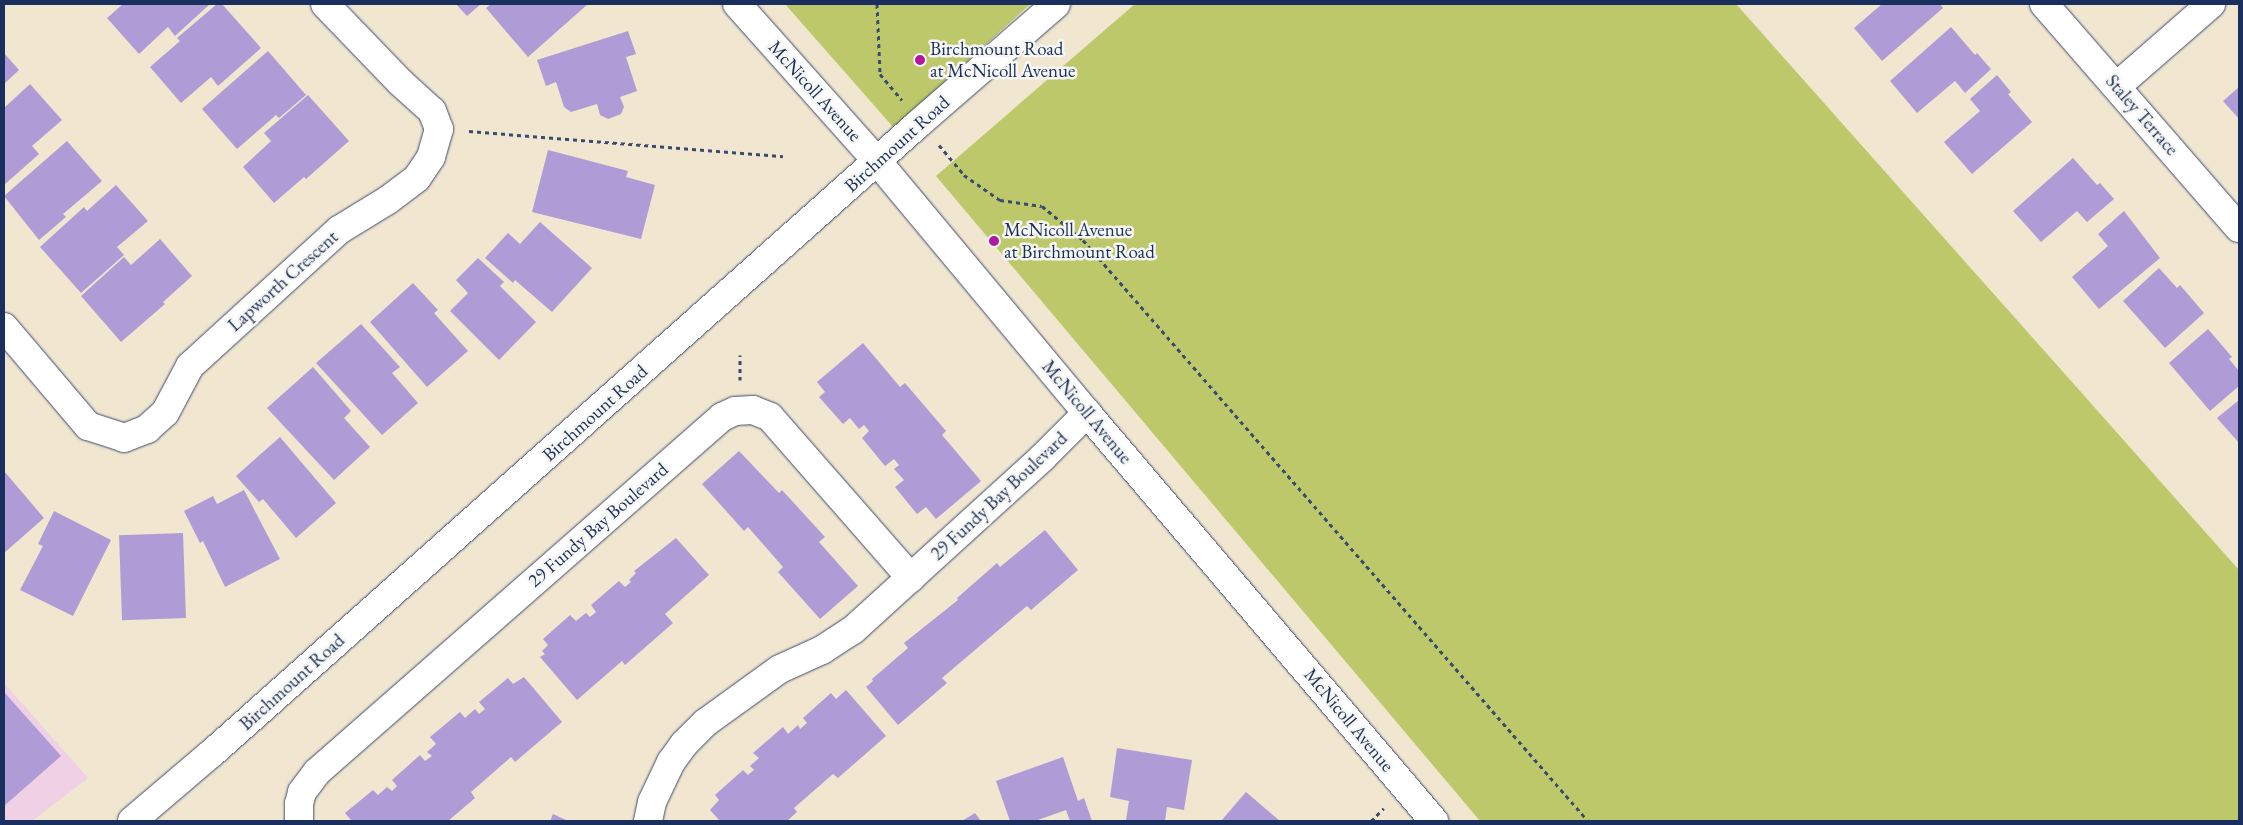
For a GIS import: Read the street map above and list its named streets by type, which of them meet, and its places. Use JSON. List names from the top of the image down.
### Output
{
  "streets": {
    "main road": [
      "McNicoll Avenue",
      "Staley Terrace",
      "Birchmount Road",
      "Lapworth Crescent",
      "29 Fundy Bay Boulevard"
    ]
  },
  "crossings": [
    ["McNicoll Avenue", "Birchmount Road"],
    ["McNicoll Avenue", "29 Fundy Bay Boulevard"]
  ],
  "places": ["Birchmount Road at McNicoll Avenue", "McNicoll Avenue at Birchmount Road"]
}
